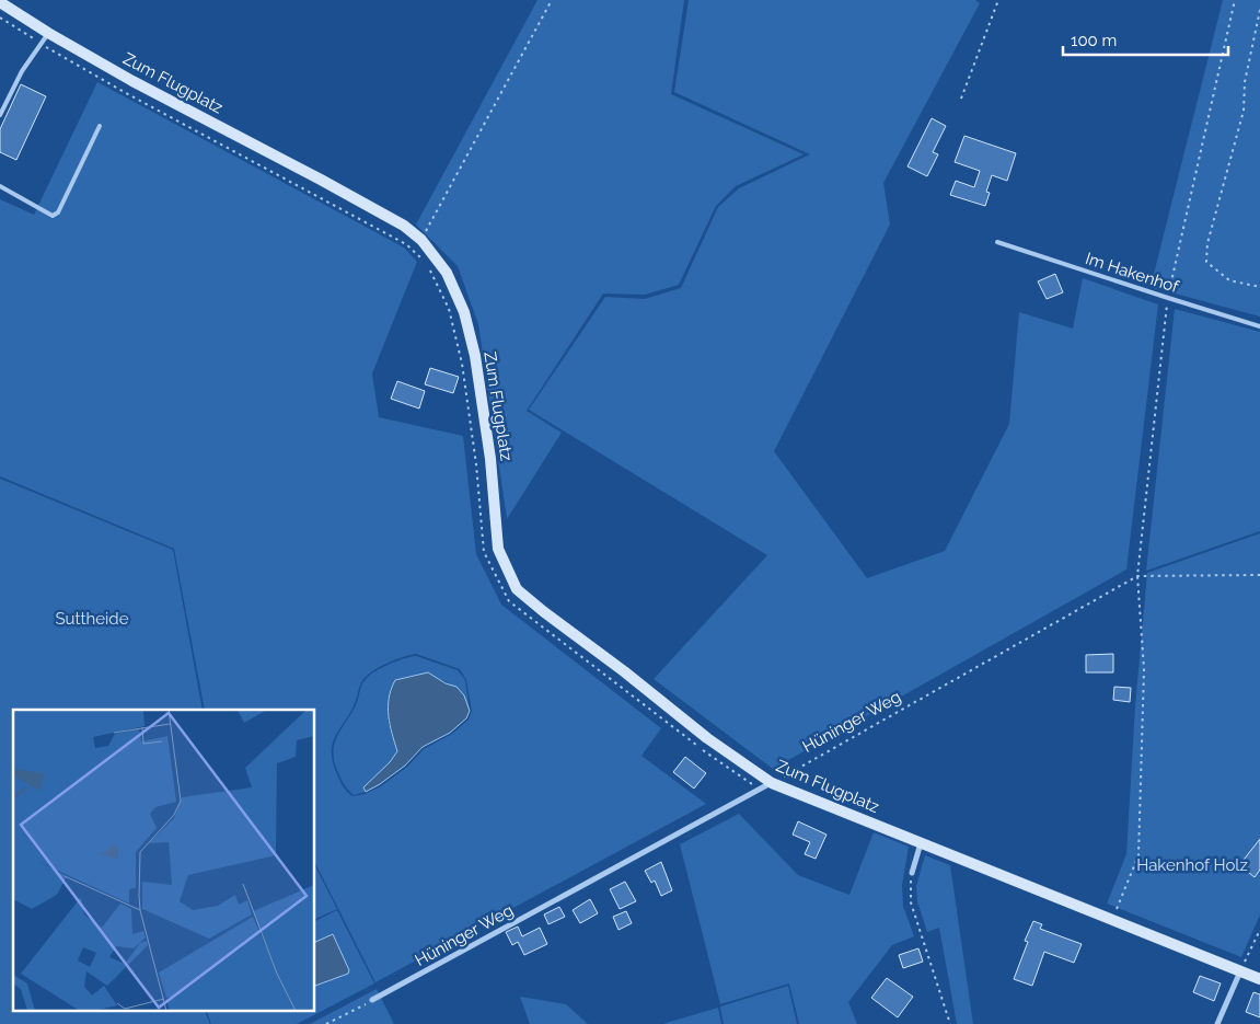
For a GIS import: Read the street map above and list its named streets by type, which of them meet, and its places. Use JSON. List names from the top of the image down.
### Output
{
  "streets": {
    "street": ["Zum Flugplatz", "Hüninger Weg"],
    "lane": ["Im Hakenhof"]
  },
  "crossings": [
    ["Zum Flugplatz", "Hüninger Weg"]
  ],
  "parks": ["Suttheide", "Hakenhof Holz"],
  "scale_bar": "100 m"
}
